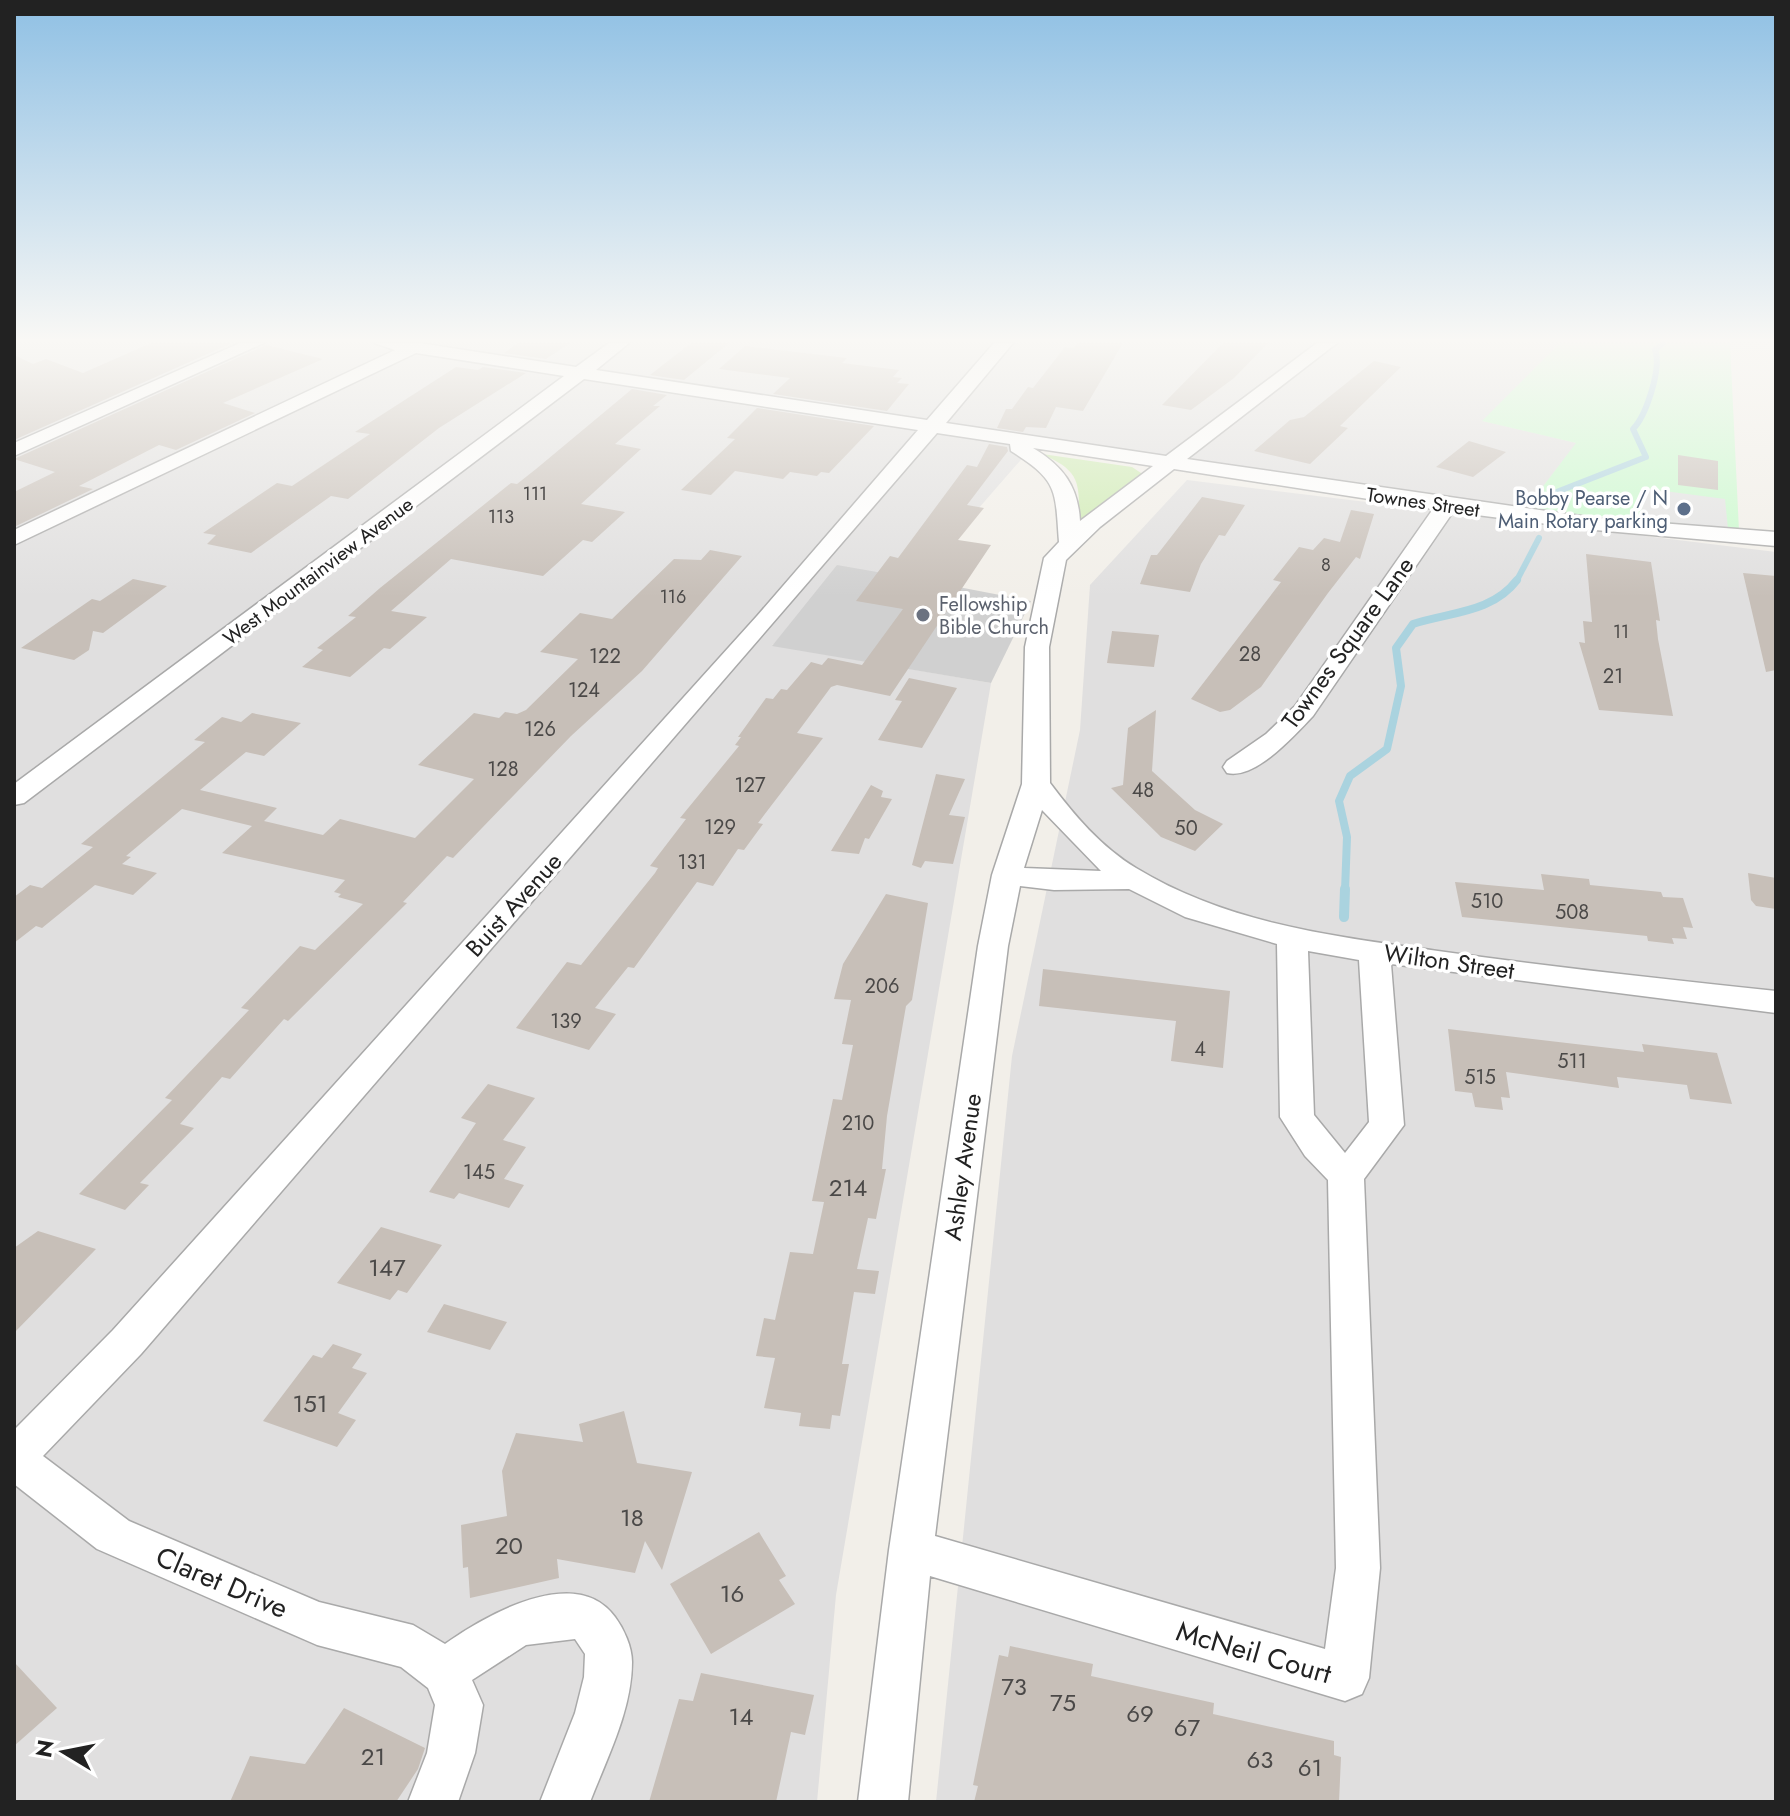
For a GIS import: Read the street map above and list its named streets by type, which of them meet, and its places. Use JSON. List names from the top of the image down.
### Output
{
  "streets": {
    "street": [
      "Townes Street",
      "West Mountainview Avenue",
      "Townes Square Lane",
      "Buist Avenue",
      "Wilton Street",
      "Ashley Avenue",
      "Claret Drive",
      "McNeil Court"
    ]
  },
  "crossings": [
    ["Townes Street", "Townes Square Lane"],
    ["Townes Street", "Buist Avenue"],
    ["Townes Street", "Ashley Avenue"],
    ["Buist Avenue", "Claret Drive"],
    ["Wilton Street", "Ashley Avenue"],
    ["Ashley Avenue", "McNeil Court"]
  ],
  "places": ["Bobby Pearse / N Main Rotary parking", "Fellowship Bible Church"],
  "house_numbers": [
    "111",
    "113",
    "8",
    "116",
    "11",
    "28",
    "122",
    "21",
    "124",
    "126",
    "128",
    "127",
    "48",
    "129",
    "50",
    "131",
    "510",
    "508",
    "206",
    "139",
    "4",
    "511",
    "515",
    "210",
    "145",
    "214",
    "147",
    "151",
    "18",
    "20",
    "16",
    "73",
    "75",
    "69",
    "14",
    "67",
    "21",
    "63",
    "61"
  ],
  "north": "left"
}
